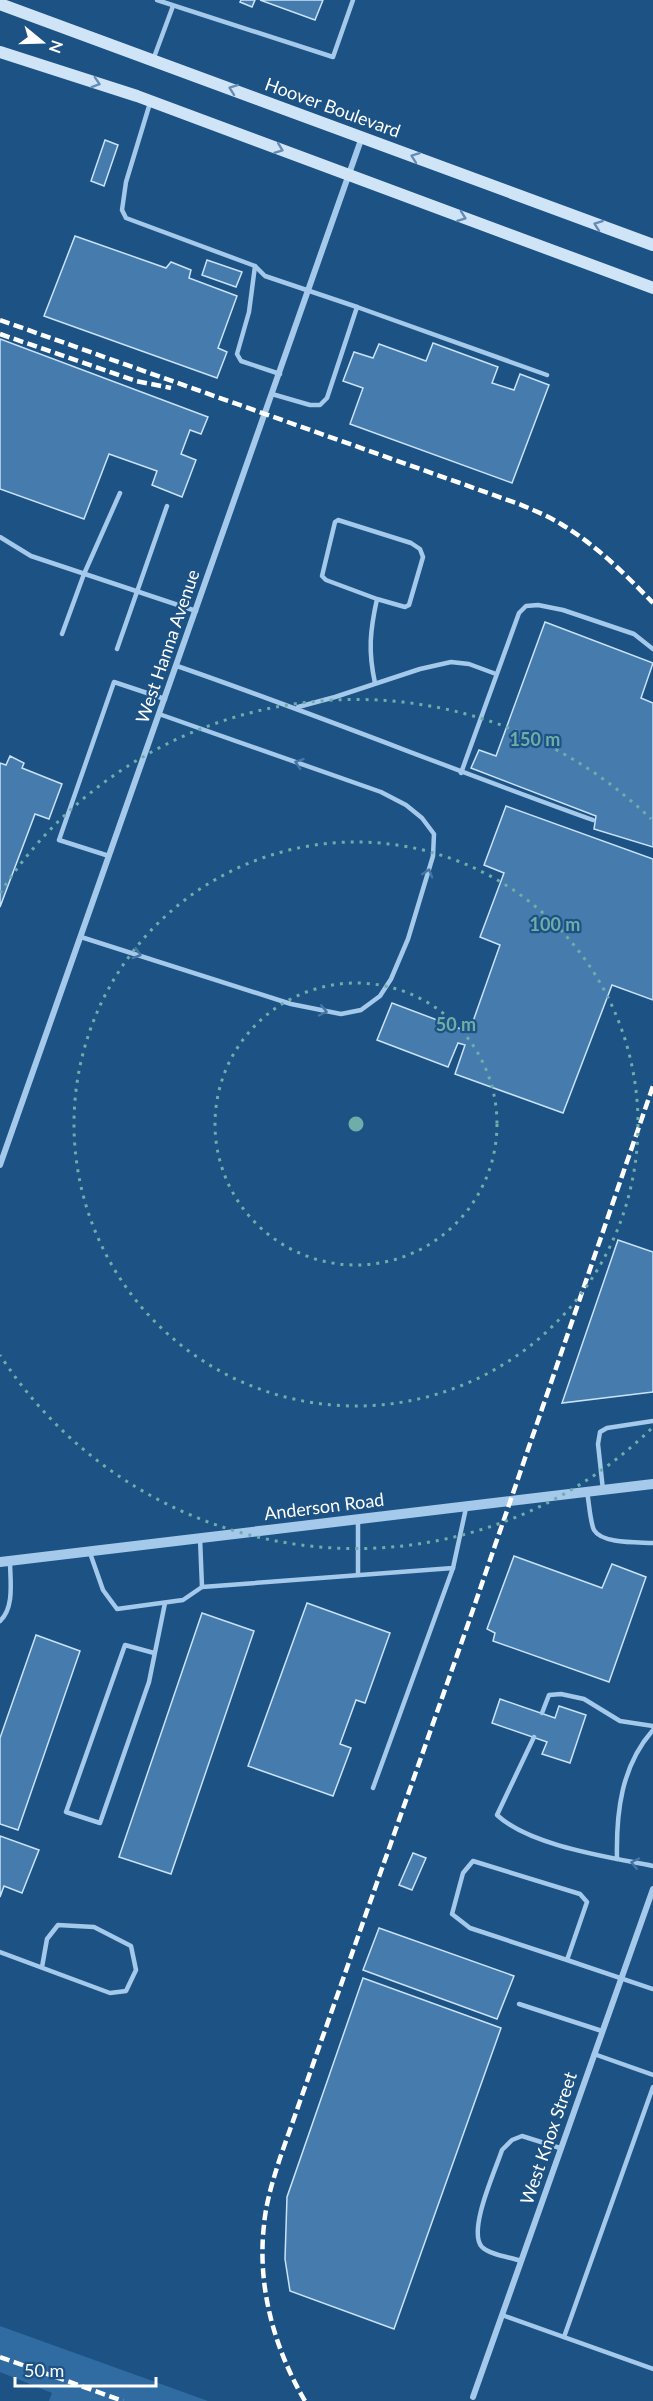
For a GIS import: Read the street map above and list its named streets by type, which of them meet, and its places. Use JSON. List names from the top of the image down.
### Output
{
  "streets": {
    "main road": ["Hoover Boulevard"],
    "street": ["West Hanna Avenue", "Anderson Road", "West Knox Street"]
  },
  "crossings": [
    ["Hoover Boulevard", "West Hanna Avenue"]
  ],
  "scale_bar": "50 m",
  "north": "right",
  "rings": ["150 m", "100 m", "50 m"]
}
